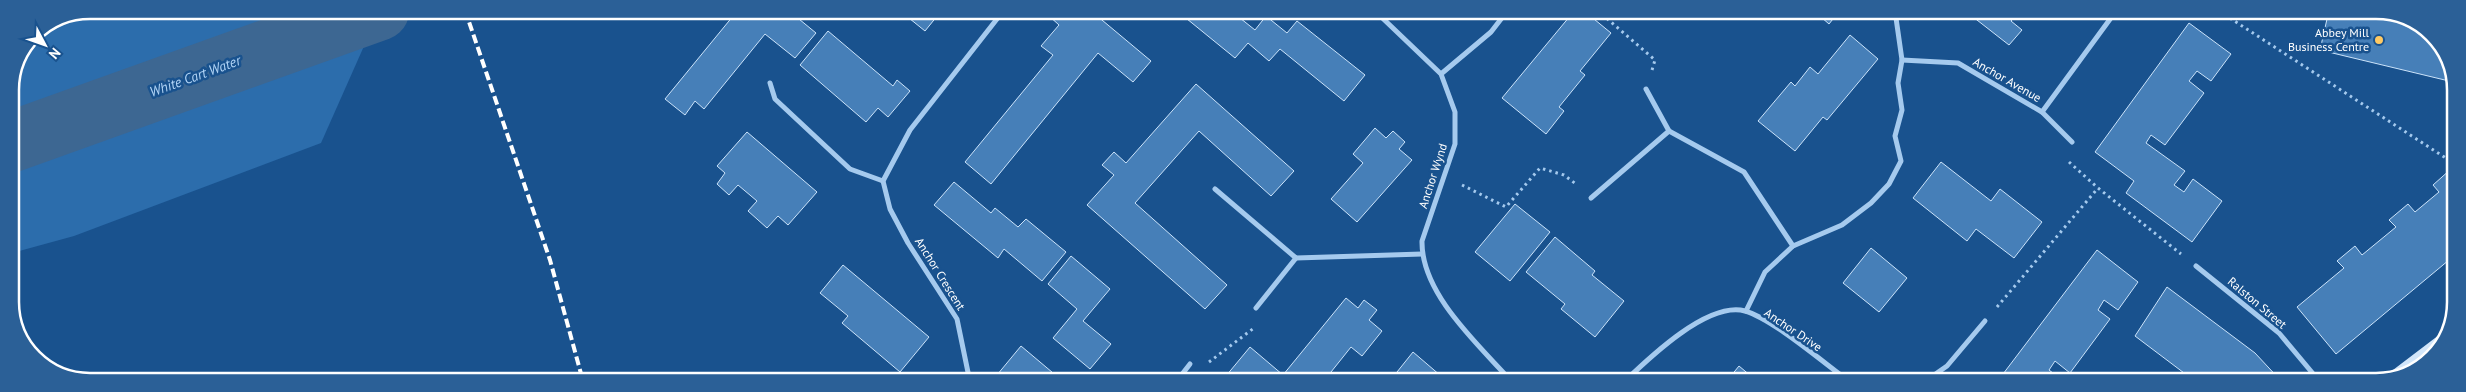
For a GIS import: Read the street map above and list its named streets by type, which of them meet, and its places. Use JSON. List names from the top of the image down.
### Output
{
  "streets": {
    "street": [
      "Anchor Avenue",
      "Anchor Wynd",
      "Anchor Crescent",
      "Ralston Street",
      "Anchor Drive"
    ]
  },
  "water": ["White Cart Water"],
  "places": ["Abbey Mill Business Centre"],
  "north": "bottom right"
}
